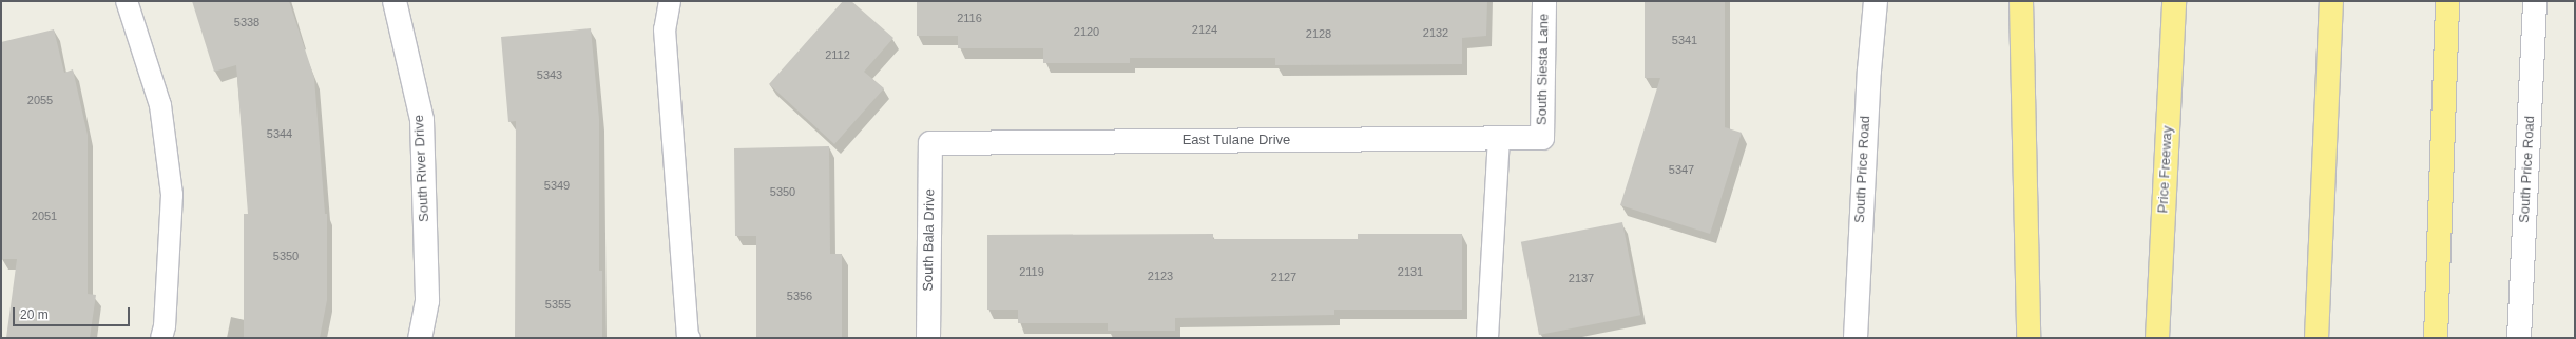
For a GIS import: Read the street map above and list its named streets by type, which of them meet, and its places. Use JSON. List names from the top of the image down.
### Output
{
  "streets": {
    "highway": ["Price Freeway"],
    "street": [
      "South Siesta Lane",
      "East Tulane Drive",
      "South River Drive",
      "South Price Road",
      "South Bala Drive"
    ]
  },
  "crossings": [
    ["South Siesta Lane", "East Tulane Drive"],
    ["East Tulane Drive", "South Bala Drive"]
  ],
  "house_numbers": [
    "2116",
    "5338",
    "2124",
    "2120",
    "2132",
    "2128",
    "5341",
    "2112",
    "5343",
    "2055",
    "5344",
    "5347",
    "5349",
    "5350",
    "2051",
    "5350",
    "2119",
    "2131",
    "2123",
    "2127",
    "2137",
    "5356",
    "5355"
  ],
  "scale_bar": "20 m"
}
